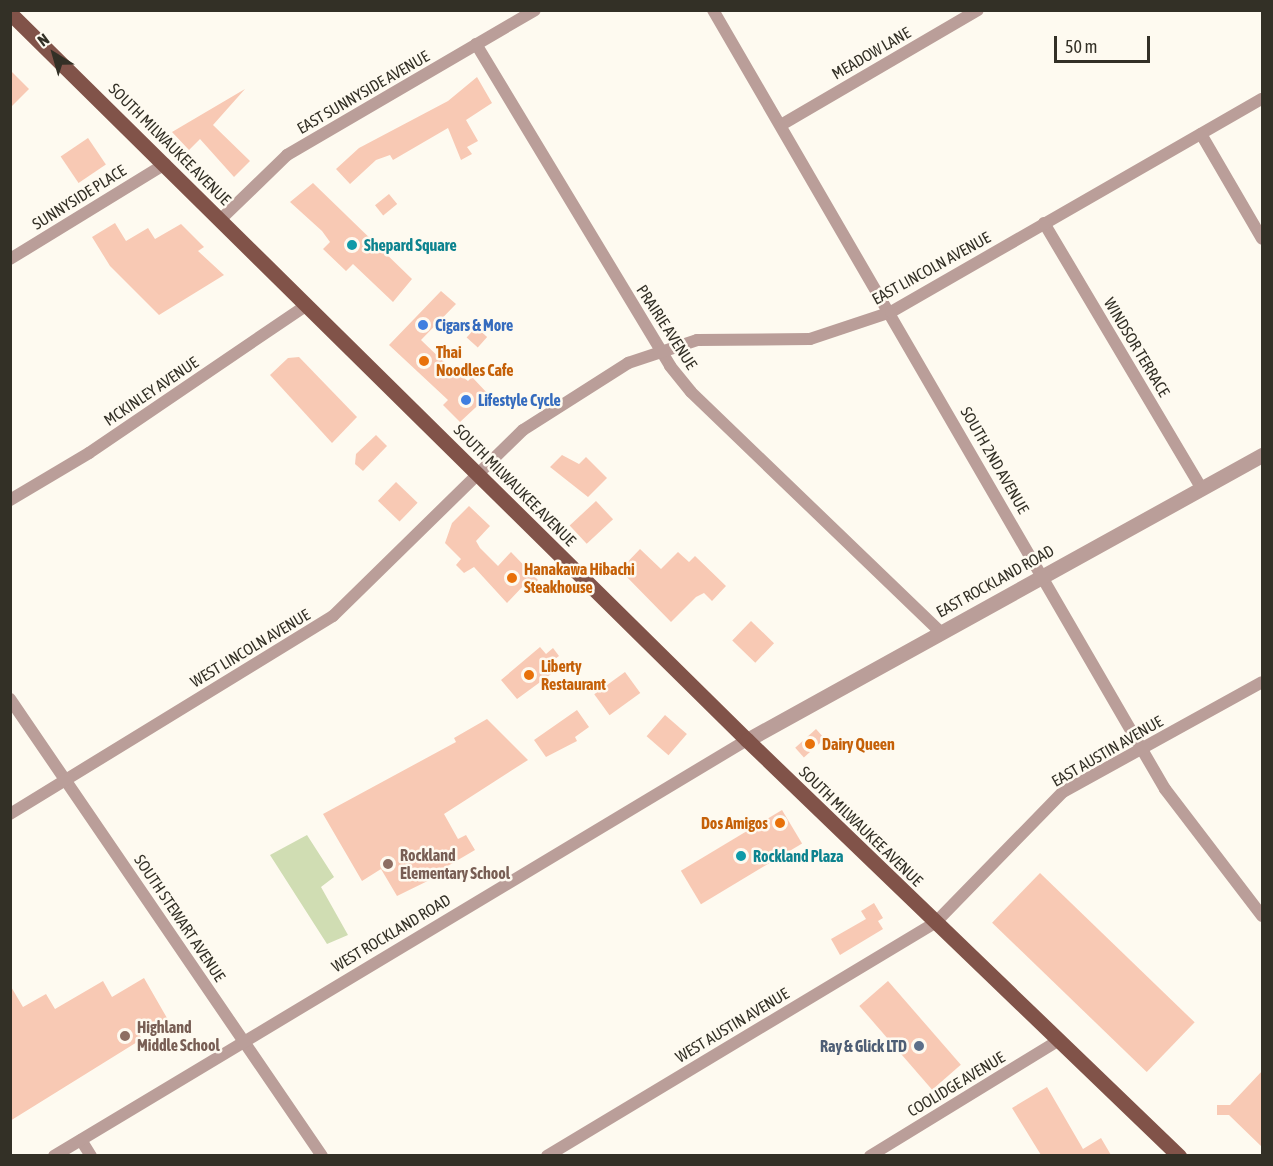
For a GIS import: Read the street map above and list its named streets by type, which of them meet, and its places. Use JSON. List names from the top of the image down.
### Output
{
  "streets": {
    "main road": ["SOUTH MILWAUKEE AVENUE"],
    "street": [
      "MEADOW LANE",
      "EAST SUNNYSIDE AVENUE",
      "SUNNYSIDE PLACE",
      "EAST LINCOLN AVENUE",
      "PRAIRIE AVENUE",
      "WINDSOR TERRACE",
      "MCKINLEY AVENUE",
      "SOUTH 2ND AVENUE",
      "EAST ROCKLAND ROAD",
      "WEST LINCOLN AVENUE",
      "EAST AUSTIN AVENUE",
      "SOUTH STEWART AVENUE",
      "WEST ROCKLAND ROAD",
      "WEST AUSTIN AVENUE",
      "COOLIDGE AVENUE"
    ]
  },
  "crossings": [
    ["MEADOW LANE", "SOUTH 2ND AVENUE"],
    ["EAST SUNNYSIDE AVENUE", "SOUTH MILWAUKEE AVENUE"],
    ["EAST SUNNYSIDE AVENUE", "PRAIRIE AVENUE"],
    ["SOUTH MILWAUKEE AVENUE", "SUNNYSIDE PLACE"],
    ["SOUTH MILWAUKEE AVENUE", "EAST LINCOLN AVENUE"],
    ["SOUTH MILWAUKEE AVENUE", "MCKINLEY AVENUE"],
    ["SOUTH MILWAUKEE AVENUE", "EAST ROCKLAND ROAD"],
    ["SOUTH MILWAUKEE AVENUE", "WEST LINCOLN AVENUE"],
    ["SOUTH MILWAUKEE AVENUE", "EAST AUSTIN AVENUE"],
    ["SOUTH MILWAUKEE AVENUE", "WEST ROCKLAND ROAD"],
    ["SOUTH MILWAUKEE AVENUE", "WEST AUSTIN AVENUE"],
    ["SOUTH MILWAUKEE AVENUE", "COOLIDGE AVENUE"],
    ["EAST LINCOLN AVENUE", "PRAIRIE AVENUE"],
    ["EAST LINCOLN AVENUE", "WINDSOR TERRACE"],
    ["EAST LINCOLN AVENUE", "SOUTH 2ND AVENUE"],
    ["EAST LINCOLN AVENUE", "WEST LINCOLN AVENUE"],
    ["PRAIRIE AVENUE", "EAST ROCKLAND ROAD"],
    ["WINDSOR TERRACE", "EAST ROCKLAND ROAD"],
    ["SOUTH 2ND AVENUE", "EAST ROCKLAND ROAD"],
    ["SOUTH 2ND AVENUE", "EAST AUSTIN AVENUE"],
    ["EAST ROCKLAND ROAD", "WEST ROCKLAND ROAD"],
    ["WEST LINCOLN AVENUE", "SOUTH STEWART AVENUE"],
    ["EAST AUSTIN AVENUE", "WEST AUSTIN AVENUE"],
    ["SOUTH STEWART AVENUE", "WEST ROCKLAND ROAD"]
  ],
  "places": [
    "Shepard Square",
    "Cigars & More",
    "Thai Noodles Cafe",
    "Lifestyle Cycle",
    "Hanakawa Hibachi Steakhouse",
    "Liberty Restaurant",
    "Dairy Queen",
    "Dos Amigos",
    "Rockland Plaza",
    "Rockland Elementary School",
    "Highland Middle School",
    "Ray & Glick LTD"
  ],
  "scale_bar": "50 m",
  "north": "top left"
}
